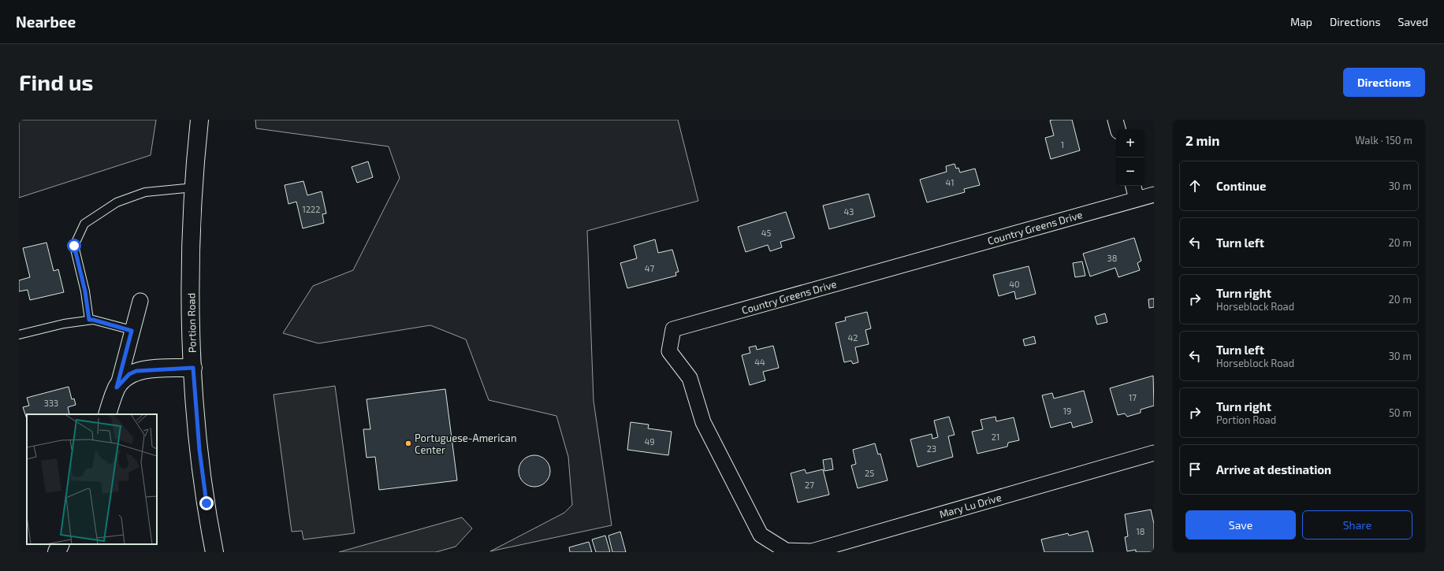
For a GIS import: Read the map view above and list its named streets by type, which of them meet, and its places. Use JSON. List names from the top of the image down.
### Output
{
  "streets": {
    "main road": ["Portion Road"],
    "street": ["Country Greens Drive", "Mary Lu Drive"]
  },
  "crossings": [
    ["Country Greens Drive", "Mary Lu Drive"]
  ],
  "places": ["Portuguese-American Center"],
  "house_numbers": [
    "1",
    "41",
    "1222",
    "43",
    "45",
    "38",
    "47",
    "40",
    "42",
    "44",
    "17",
    "333",
    "19",
    "21",
    "49",
    "23",
    "25",
    "27",
    "18"
  ],
  "page": {
    "header": "Nearbee",
    "nav": ["Map", "Directions", "Saved"],
    "buttons": [
      "Directions",
      ["Save", "Share"]
    ],
    "title": "Find us",
    "heading": ["2 min", "Walk · 150 m"],
    "map_buttons": ["+", "−"],
    "list": [
      ["Continue", "30 m"],
      ["Turn left", "20 m"],
      ["Turn right", "Horseblock Road", "20 m"],
      ["Turn left", "Horseblock Road", "30 m"],
      ["Turn right", "Portion Road", "50 m"],
      "Arrive at destination"
    ]
  }
}
